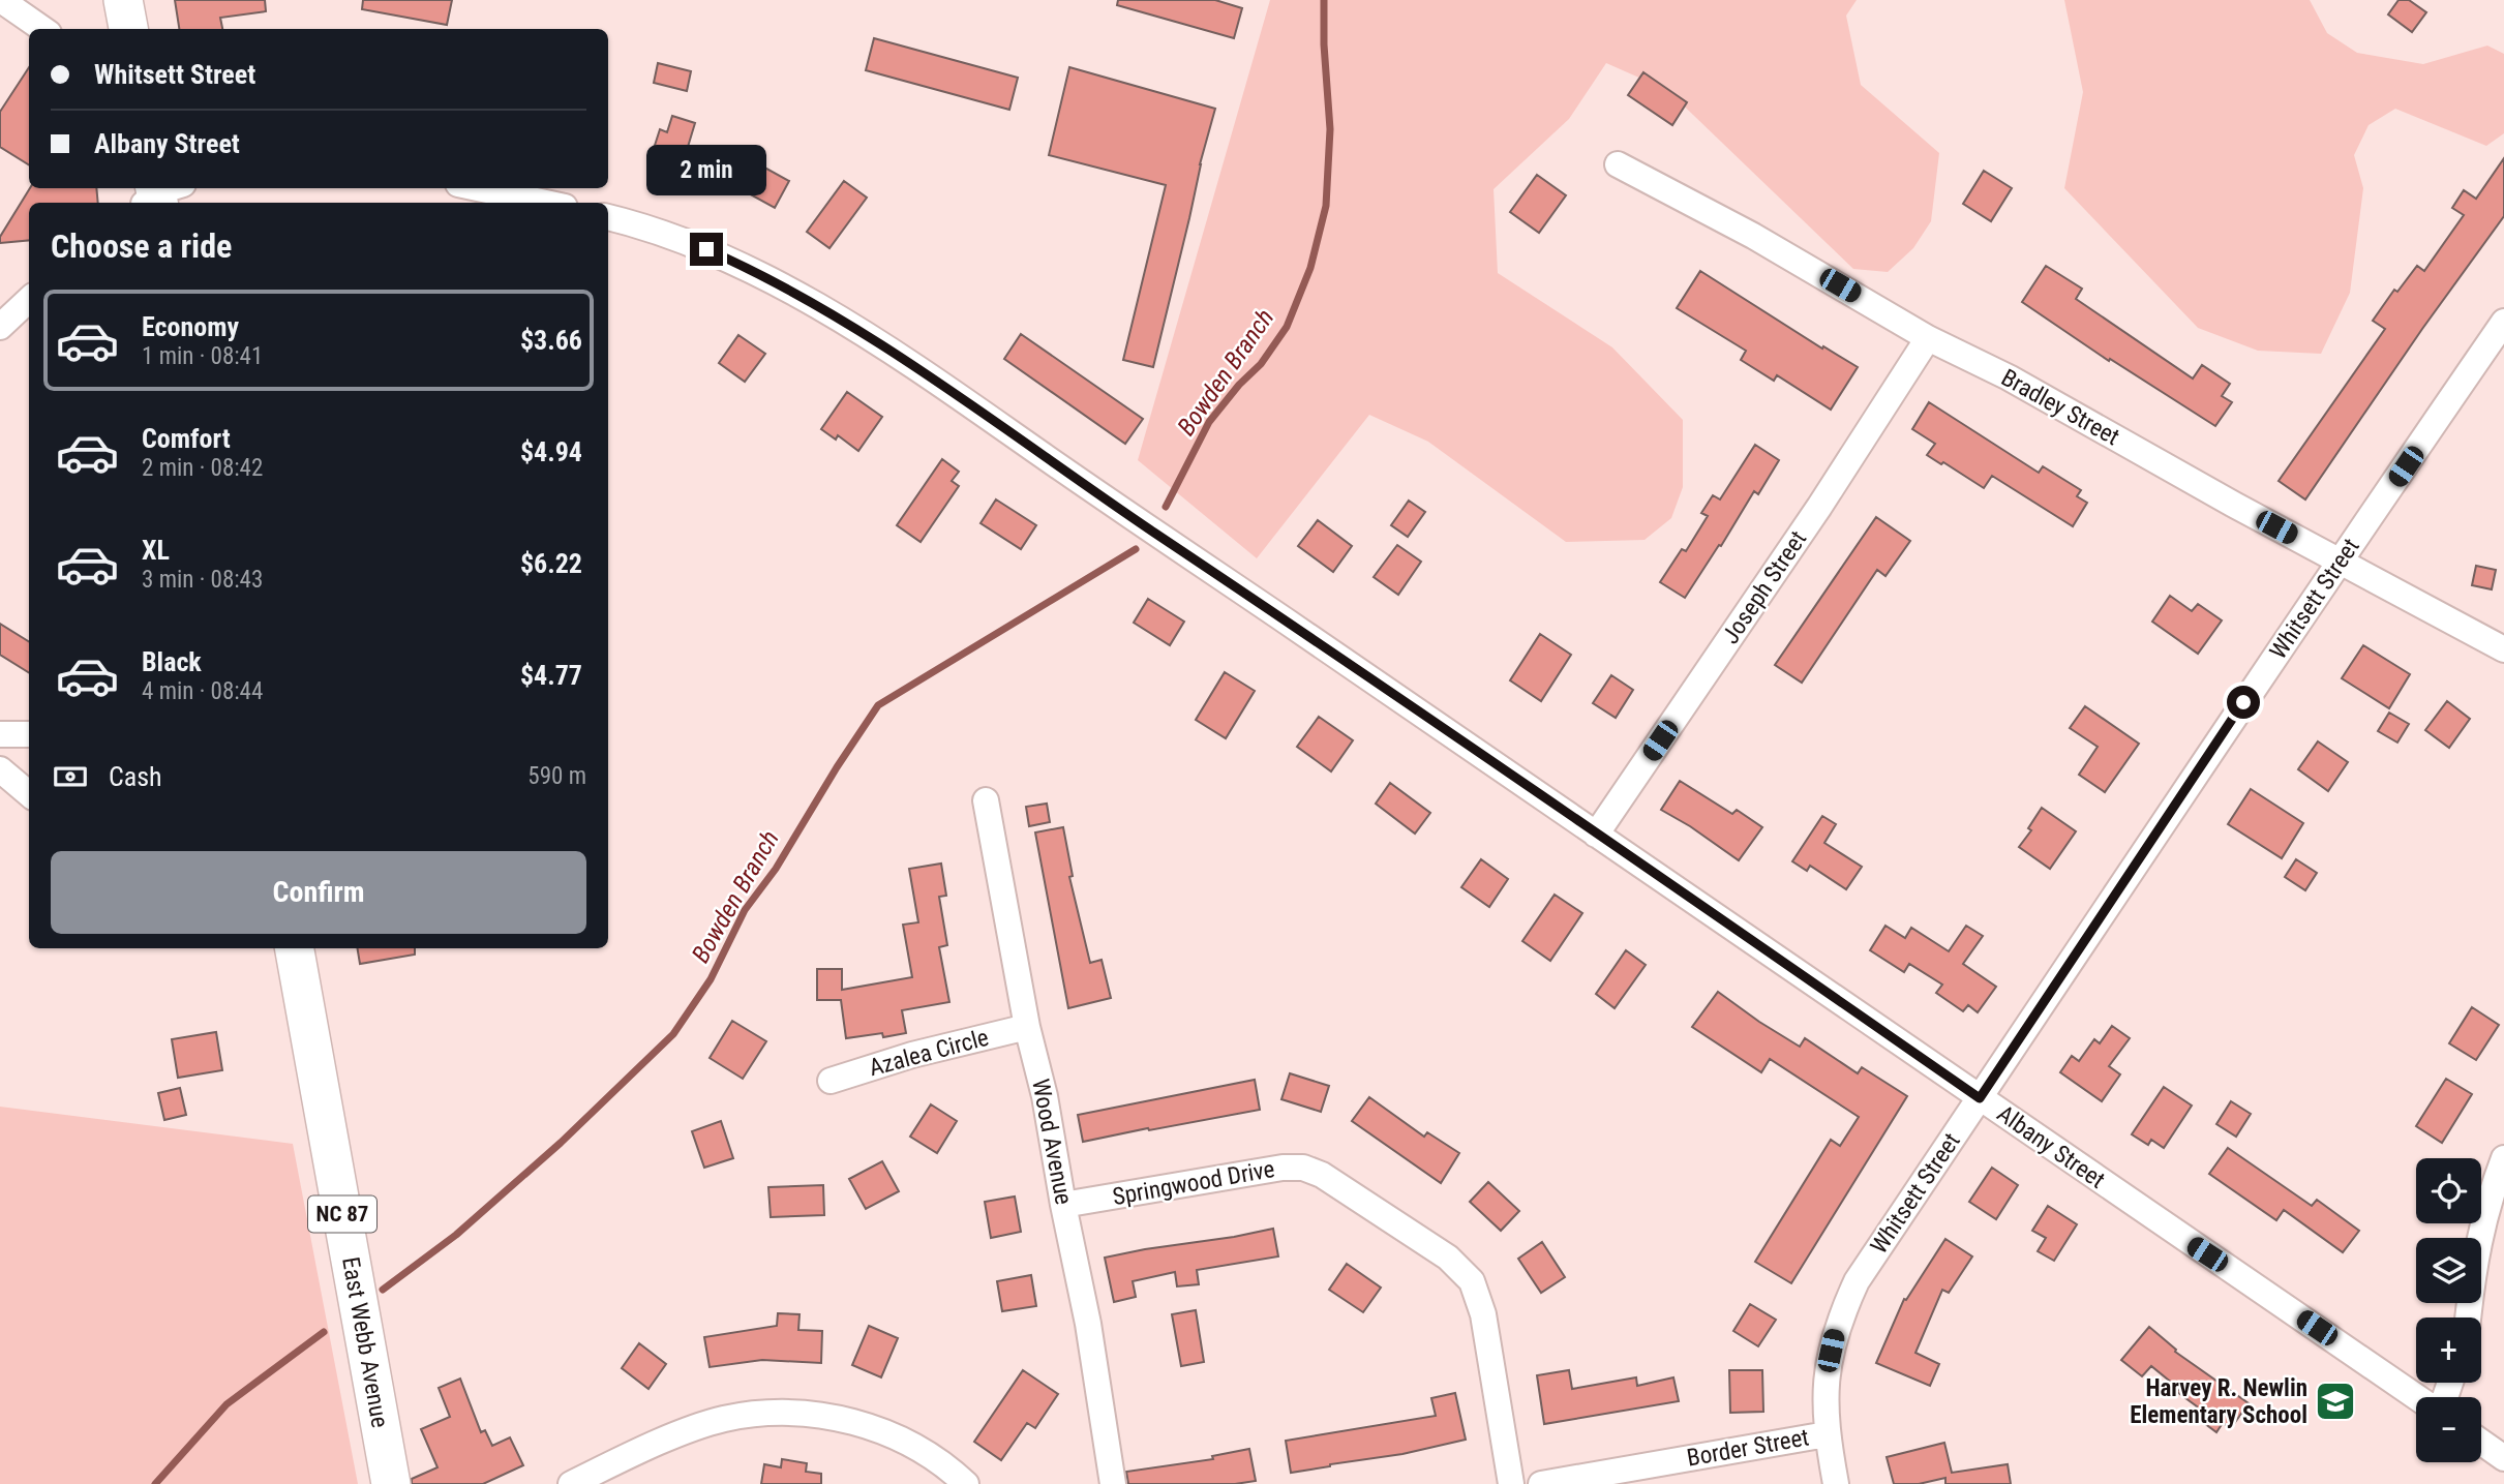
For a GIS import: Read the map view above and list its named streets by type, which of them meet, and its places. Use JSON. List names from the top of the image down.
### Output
{
  "streets": {
    "highway": ["NC 87", "East Webb Avenue"],
    "street": [
      "Bradley Street",
      "Joseph Street",
      "Whitsett Street",
      "Azalea Circle",
      "Wood Avenue",
      "Albany Street",
      "Springwood Drive",
      "Border Street"
    ]
  },
  "crossings": [
    ["Bradley Street", "Joseph Street"],
    ["Bradley Street", "Whitsett Street"],
    ["Joseph Street", "Albany Street"],
    ["Whitsett Street", "Albany Street"],
    ["Whitsett Street", "Border Street"],
    ["Azalea Circle", "Wood Avenue"],
    ["Wood Avenue", "Springwood Drive"]
  ],
  "water": ["Bowden Branch"],
  "places": {
    "school or university": ["Harvey R. Newlin Elementary School"]
  },
  "page": {
    "banner": ["Whitsett Street", "Albany Street"],
    "bubble": "2 min",
    "heading": "Choose a ride",
    "list": [
      {
        "name": "Economy",
        "note": "1 min · 08:41",
        "value": "$3.66"
      },
      {
        "name": "Comfort",
        "note": "2 min · 08:42",
        "value": "$4.94"
      },
      {
        "name": "XL",
        "note": "3 min · 08:43",
        "value": "$6.22"
      },
      {
        "name": "Black",
        "note": "4 min · 08:44",
        "value": "$4.77"
      }
    ],
    "pay": ["Cash", "590 m"],
    "buttons": "Confirm",
    "map_buttons": ["+", "−"]
  }
}
